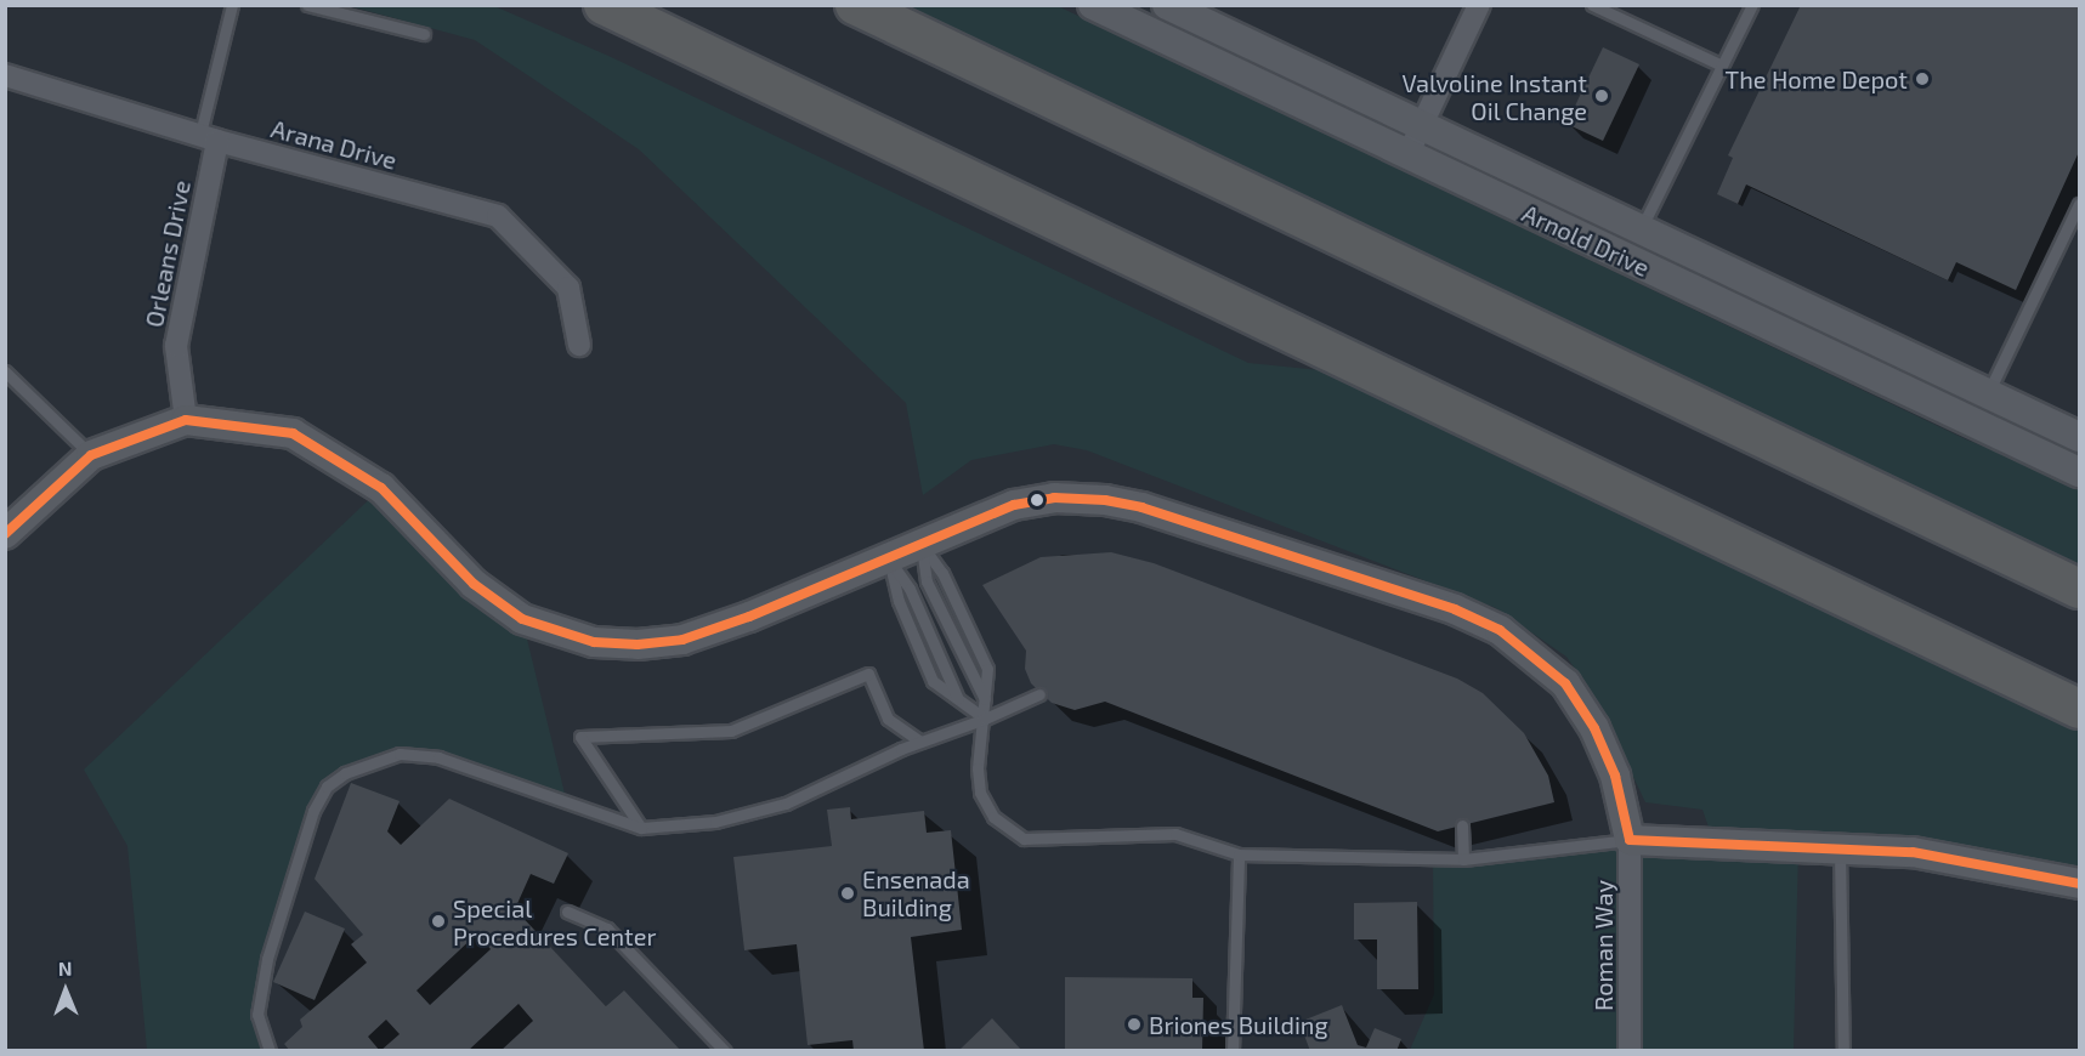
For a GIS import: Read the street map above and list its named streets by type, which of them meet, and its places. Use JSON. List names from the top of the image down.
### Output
{
  "streets": {
    "street": [
      "Arana Drive",
      "Arnold Drive",
      "Orleans Drive",
      "Roman Way"
    ]
  },
  "crossings": [
    ["Arana Drive", "Orleans Drive"]
  ],
  "places": [
    "The Home Depot",
    "Valvoline Instant Oil Change",
    "Ensenada Building",
    "Special Procedures Center",
    "Briones Building"
  ],
  "north": "top"
}
